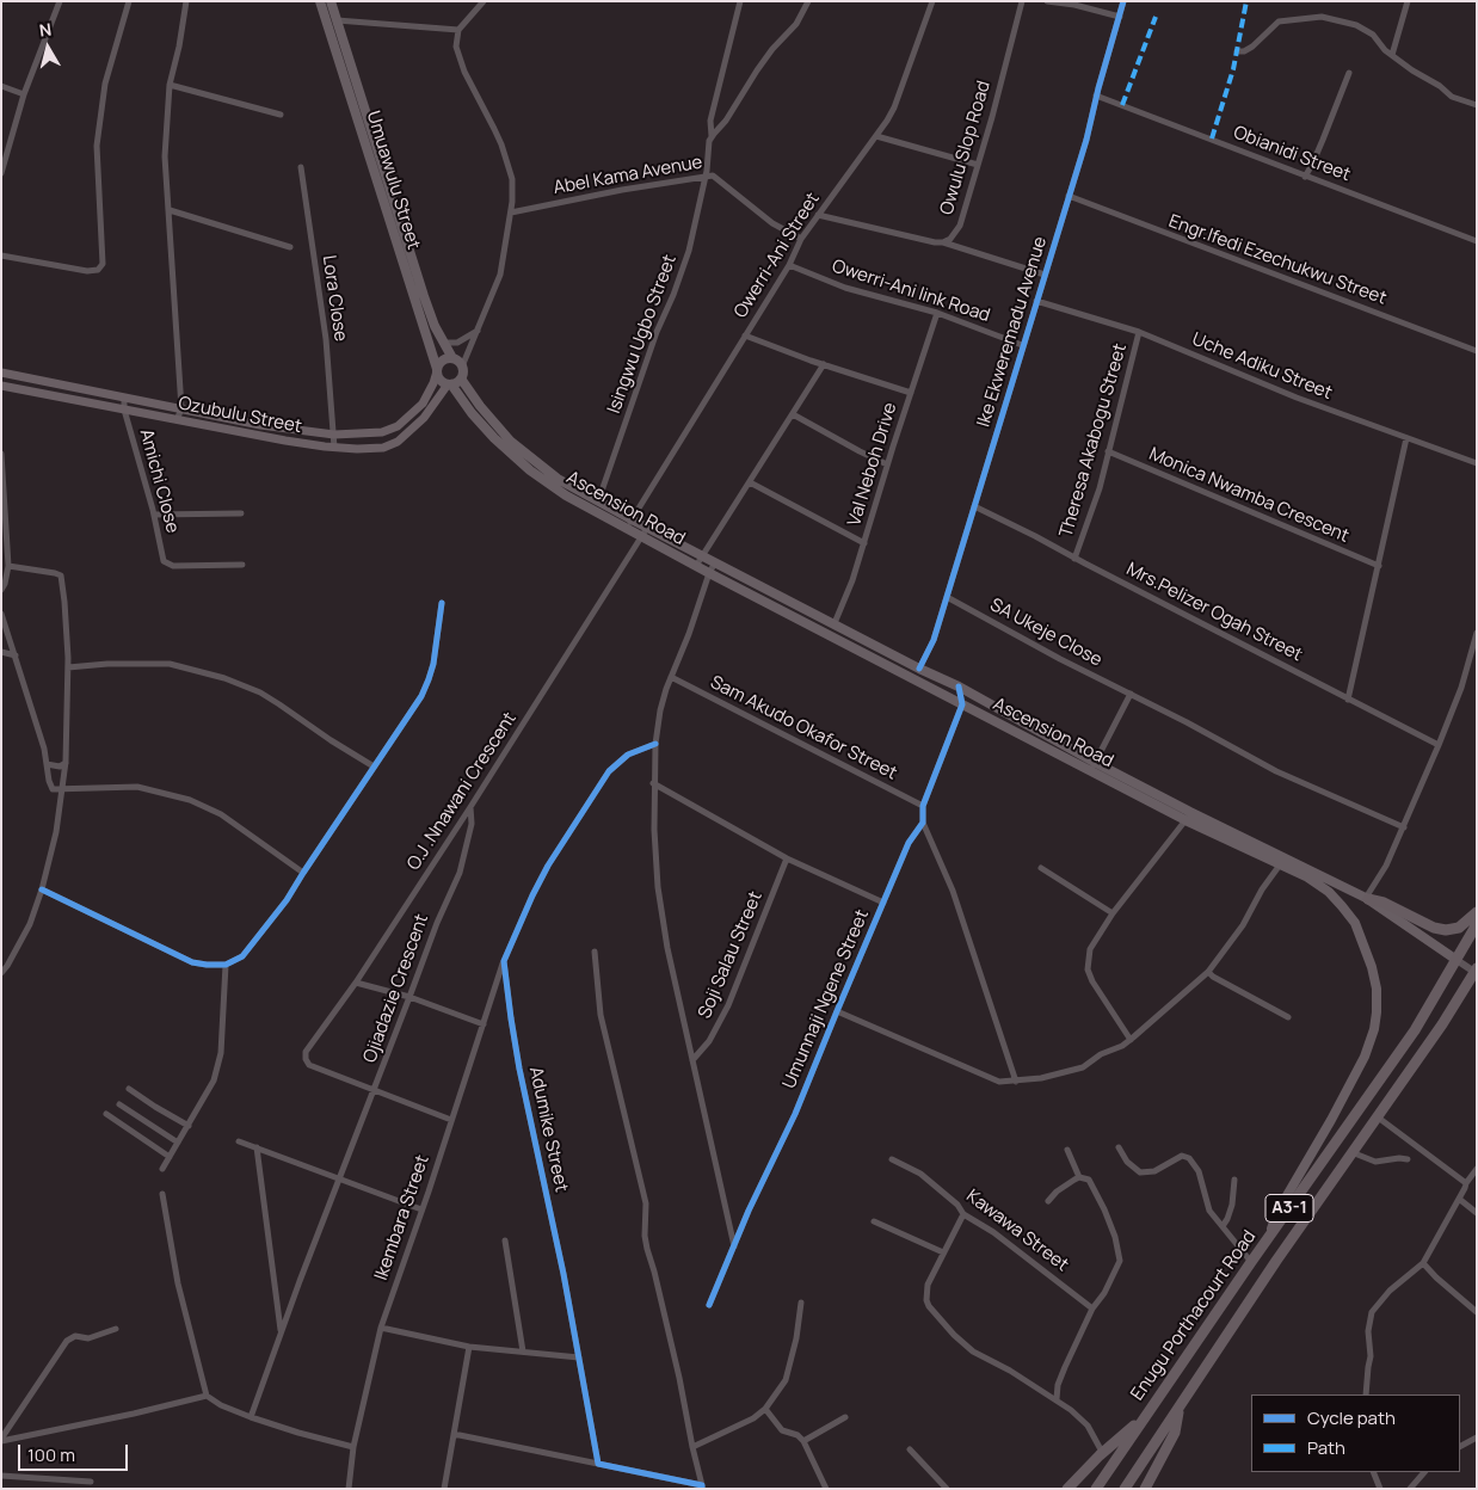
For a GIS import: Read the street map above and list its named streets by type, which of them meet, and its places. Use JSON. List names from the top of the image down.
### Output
{
  "streets": {
    "highway": ["A3-1", "Enugu Porthacourt Road"],
    "main road": ["Umuawulu Street", "Ozubulu Street", "Ascension Road"],
    "street": [
      "Owulu Slop Road",
      "Obianidi Street",
      "Abel Kama Avenue",
      "Owerri-Ani Street",
      "Engr.Ifedi Ezechukwu Street",
      "Owerri-Ani link Road",
      "Lora Close",
      "Ike Ekweremadu Avenue",
      "Isingwu Ugbo Street",
      "Uche Adiku Street",
      "Theresa Akabogu Street",
      "Val Neboh Drive",
      "Amichi Close",
      "Monica Nwamba Crescent",
      "Mrs.Pelizer Ogah Street",
      "SA Ukeje Close",
      "Sam Akudo Okafor Street",
      "O.J .Nnawani Crescent",
      "Soji Salau Street",
      "Ojiadazie Crescent",
      "Umunnaji Ngene Street",
      "Adumike Street",
      "Ikembara Street",
      "Kawawa Street"
    ]
  },
  "crossings": [
    ["Obianidi Street", "Ike Ekweremadu Avenue"],
    ["Abel Kama Avenue", "Owerri-Ani Street"],
    ["Abel Kama Avenue", "Isingwu Ugbo Street"],
    ["Umuawulu Street", "Ozubulu Street"],
    ["Umuawulu Street", "Ascension Road"],
    ["Owerri-Ani Street", "Owerri-Ani link Road"],
    ["Owerri-Ani Street", "Ascension Road"],
    ["Engr.Ifedi Ezechukwu Street", "Ike Ekweremadu Avenue"],
    ["Owerri-Ani link Road", "Ike Ekweremadu Avenue"],
    ["Owerri-Ani link Road", "Val Neboh Drive"],
    ["Lora Close", "Ozubulu Street"],
    ["Ike Ekweremadu Avenue", "Uche Adiku Street"],
    ["Ike Ekweremadu Avenue", "Ascension Road"],
    ["Ike Ekweremadu Avenue", "Mrs.Pelizer Ogah Street"],
    ["Ike Ekweremadu Avenue", "SA Ukeje Close"],
    ["Isingwu Ugbo Street", "Ascension Road"],
    ["Uche Adiku Street", "Theresa Akabogu Street"],
    ["Ozubulu Street", "Amichi Close"],
    ["Ozubulu Street", "Ascension Road"],
    ["Theresa Akabogu Street", "Monica Nwamba Crescent"],
    ["Theresa Akabogu Street", "Mrs.Pelizer Ogah Street"],
    ["Val Neboh Drive", "Ascension Road"],
    ["Ascension Road", "O.J .Nnawani Crescent"],
    ["Ascension Road", "Enugu Porthacourt Road"],
    ["O.J .Nnawani Crescent", "Ojiadazie Crescent"],
    ["Adumike Street", "Ikembara Street"]
  ],
  "legend": ["Cycle path", "Path"],
  "scale_bar": "100 m",
  "north": "top"
}
